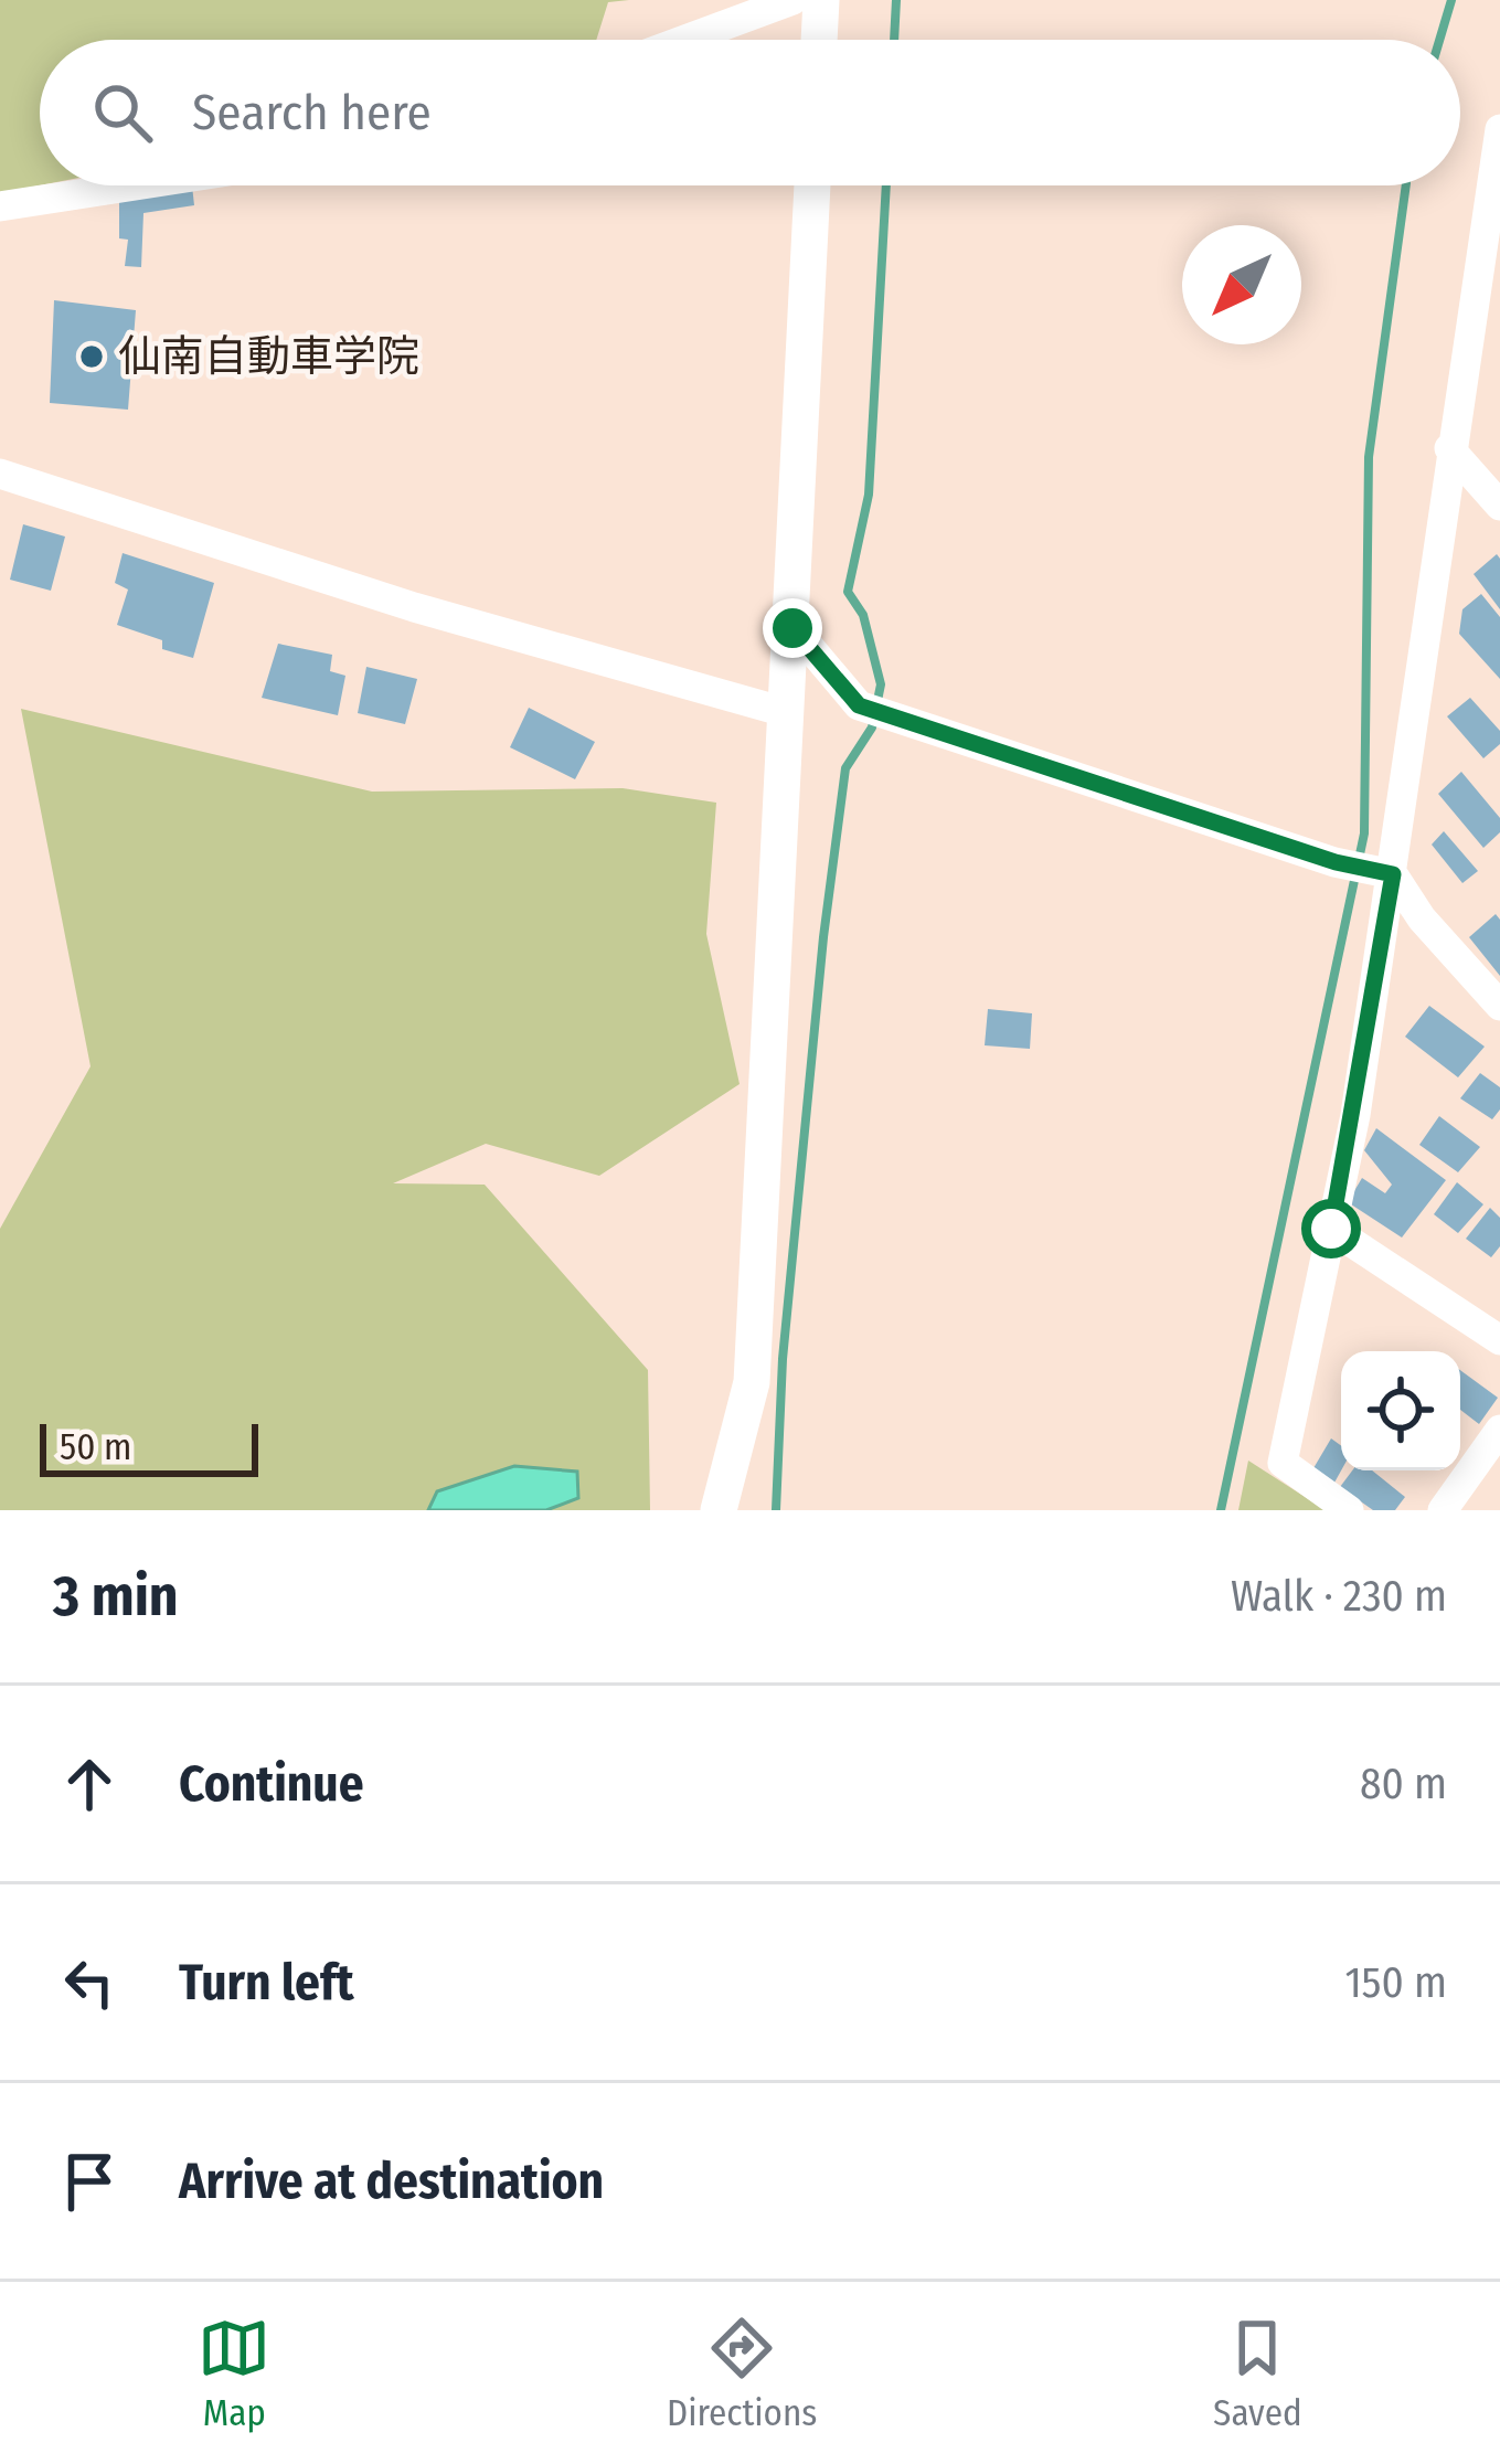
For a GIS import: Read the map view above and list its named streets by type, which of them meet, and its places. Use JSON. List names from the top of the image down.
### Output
{
  "places": ["仙南自動車学院"],
  "scale_bar": "50 m",
  "north": "bottom left",
  "page": {
    "search": "Search here",
    "scale": "50 m",
    "heading": ["3 min", "Walk · 230 m"],
    "list": [
      ["Continue", "80 m"],
      ["Turn left", "150 m"],
      "Arrive at destination"
    ],
    "nav": ["Map", "Directions", "Saved"]
  }
}
